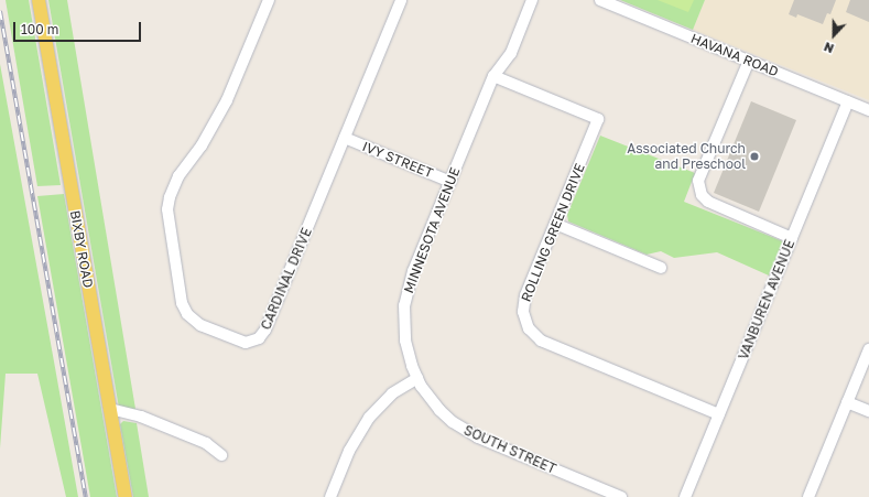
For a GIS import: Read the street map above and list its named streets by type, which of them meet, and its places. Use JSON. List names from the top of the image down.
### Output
{
  "streets": {
    "main road": ["BIXBY ROAD"],
    "street": [
      "HAVANA ROAD",
      "IVY STREET",
      "MINNESOTA AVENUE",
      "ROLLING GREEN DRIVE",
      "CARDINAL DRIVE",
      "VANBUREN AVENUE",
      "SOUTH STREET"
    ]
  },
  "crossings": [
    ["HAVANA ROAD", "VANBUREN AVENUE"],
    ["IVY STREET", "MINNESOTA AVENUE"],
    ["IVY STREET", "CARDINAL DRIVE"],
    ["MINNESOTA AVENUE", "ROLLING GREEN DRIVE"],
    ["MINNESOTA AVENUE", "SOUTH STREET"],
    ["ROLLING GREEN DRIVE", "VANBUREN AVENUE"]
  ],
  "places": ["Associated Church and Preschool"],
  "scale_bar": "100 m",
  "north": "bottom"
}
